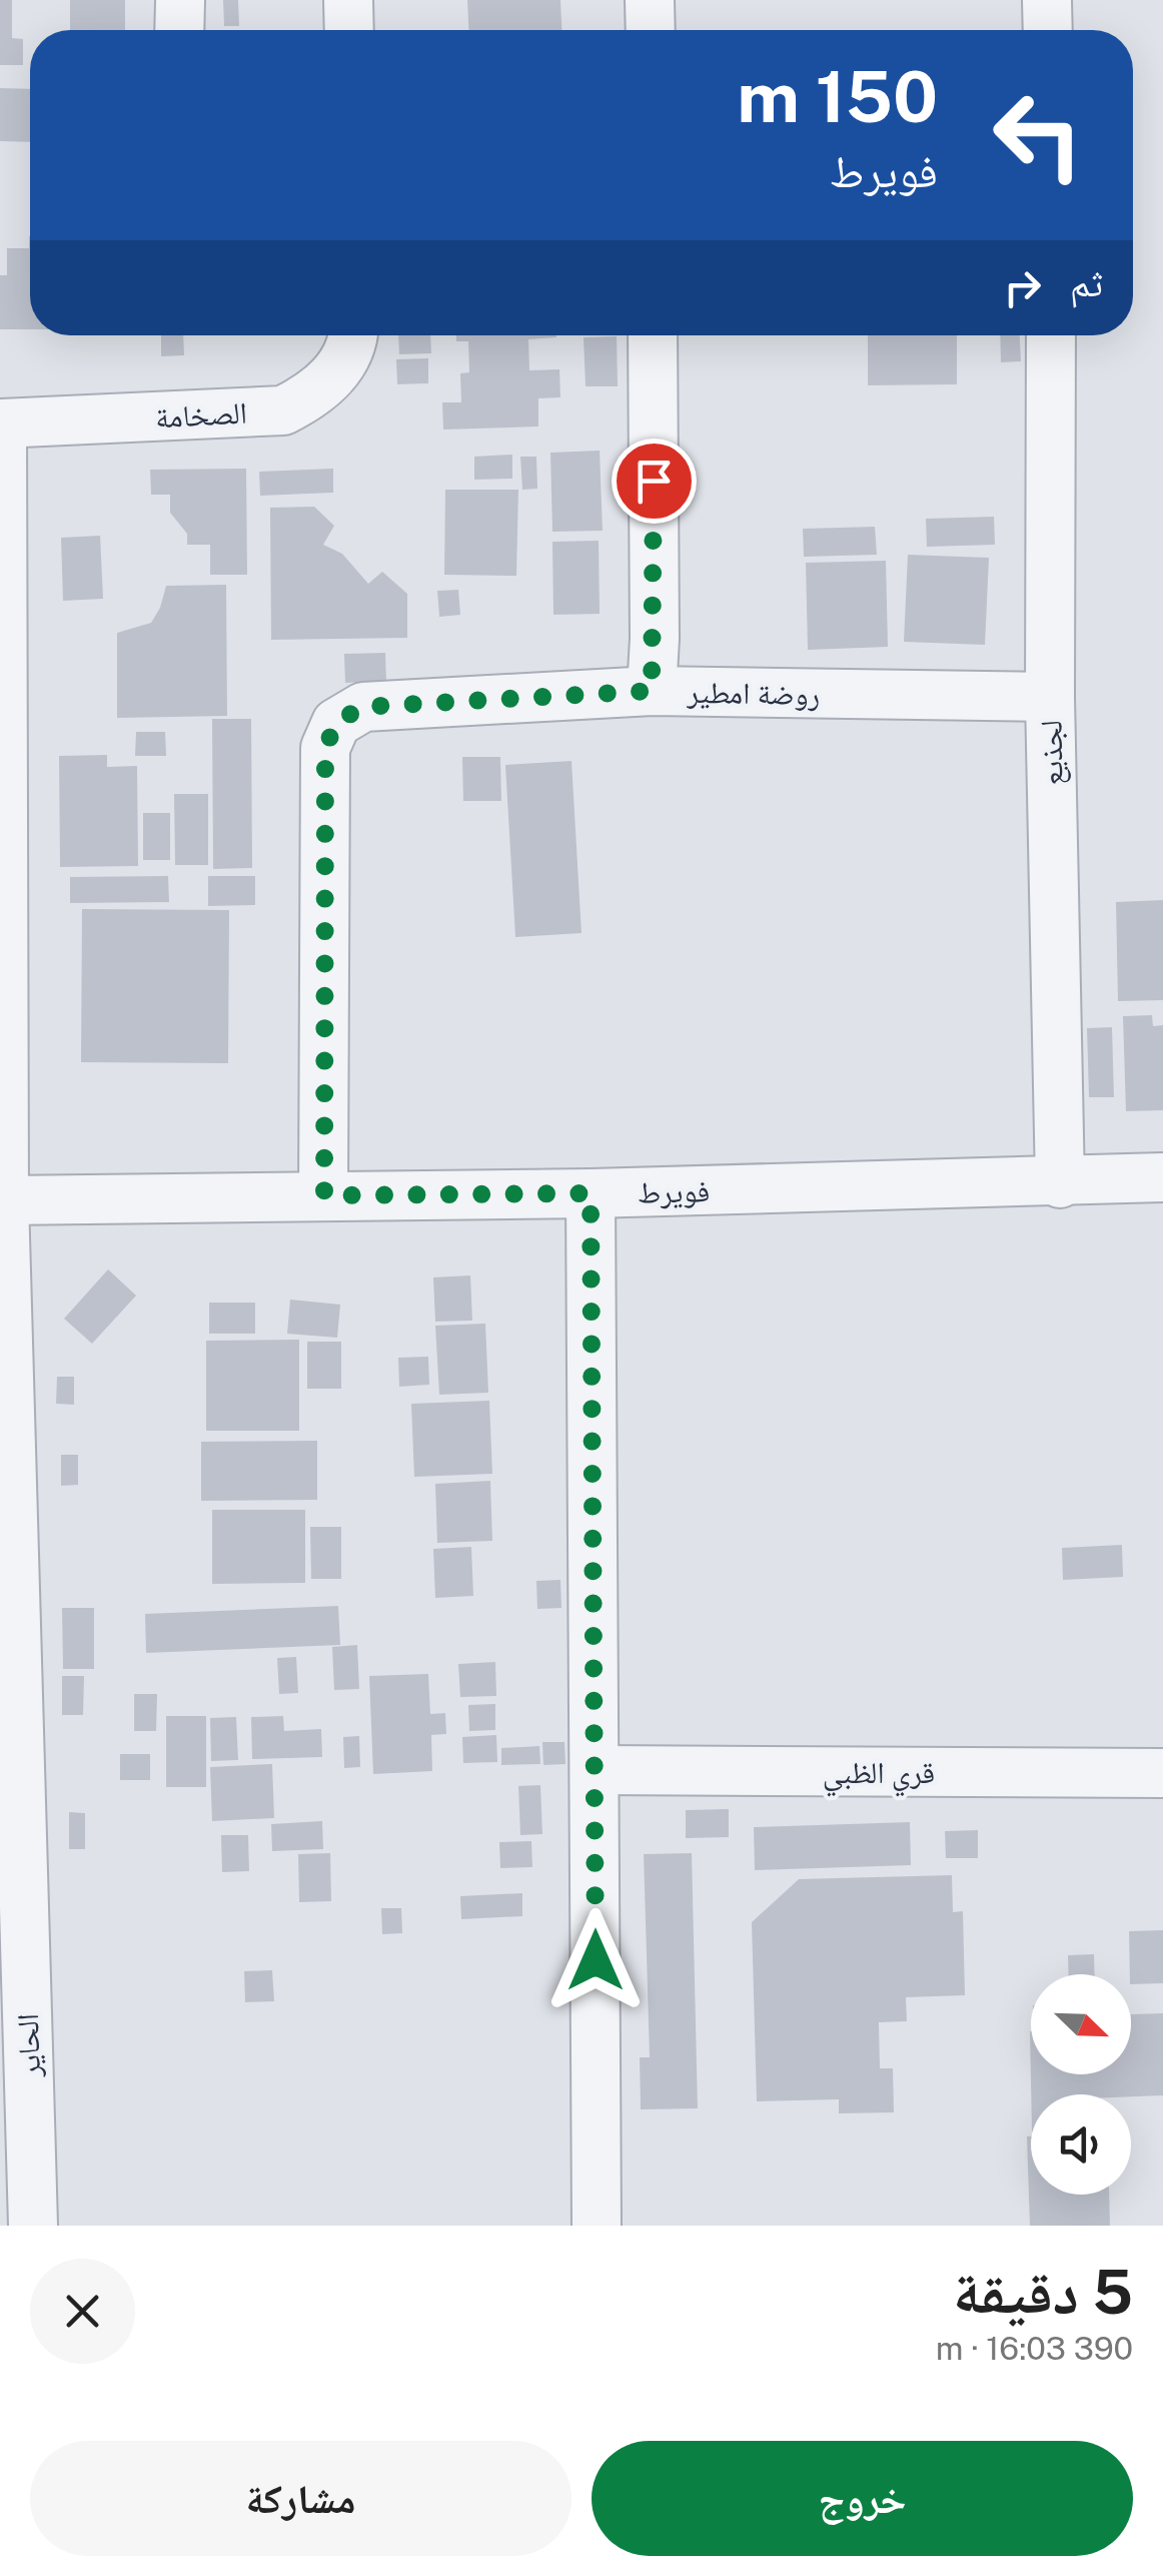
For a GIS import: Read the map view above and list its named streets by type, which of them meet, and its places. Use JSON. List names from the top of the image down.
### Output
{
  "streets": {
    "street": [
      "الصخامة",
      "روضة امطير",
      "لجذيع",
      "فويرط",
      "قري الظبي",
      "الحاير"
    ]
  },
  "crossings": [
    ["الصخامة", "الحاير"],
    ["روضة امطير", "لجذيع"],
    ["روضة امطير", "فويرط"],
    ["لجذيع", "فويرط"],
    ["فويرط", "الحاير"]
  ],
  "north": "bottom right",
  "page": {
    "turn": ["150 m", "فويرط"],
    "then": "ثم",
    "heading": ["5 دقيقة", "390 m · 16:03"],
    "buttons": ["خروج", "مشاركة"]
  }
}
